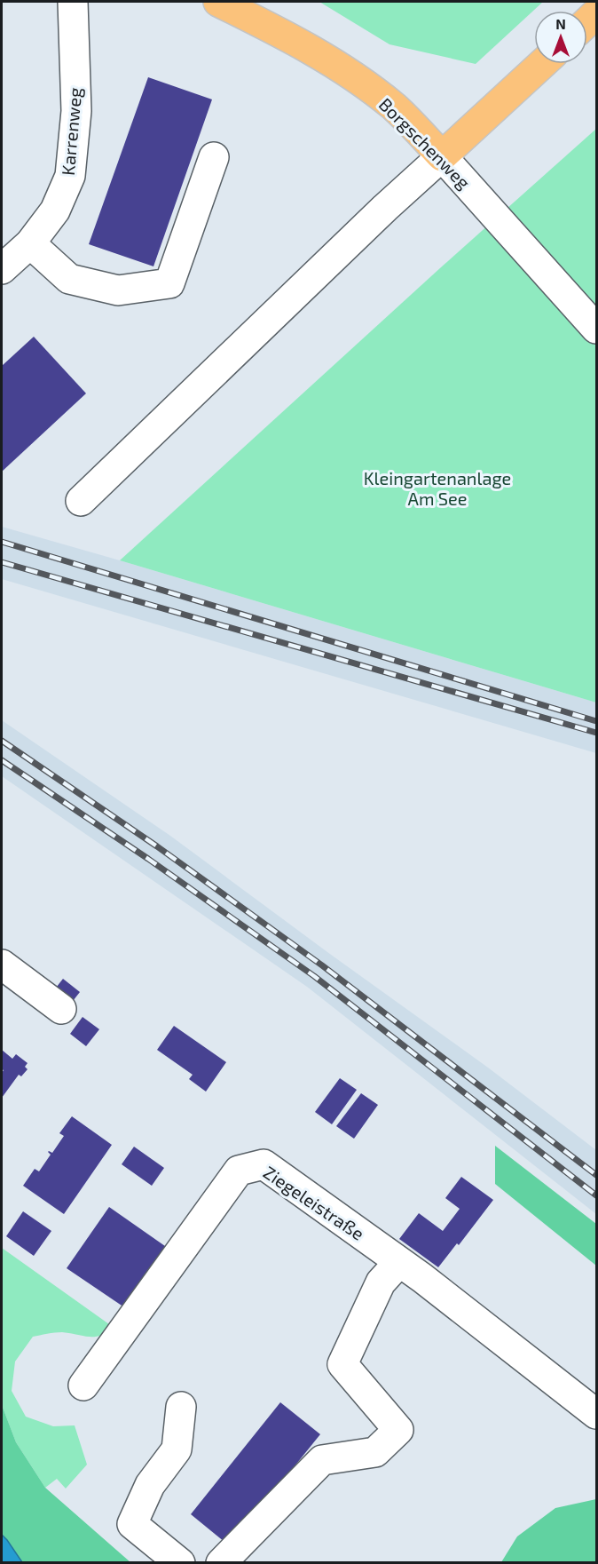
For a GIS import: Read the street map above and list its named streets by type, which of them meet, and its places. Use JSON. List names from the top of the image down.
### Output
{
  "streets": {
    "main road": ["Borgschenweg"],
    "street": ["Karrenweg", "Ziegeleistraße"]
  },
  "parks": ["Kleingartenanlage Am See"],
  "north": "top"
}
